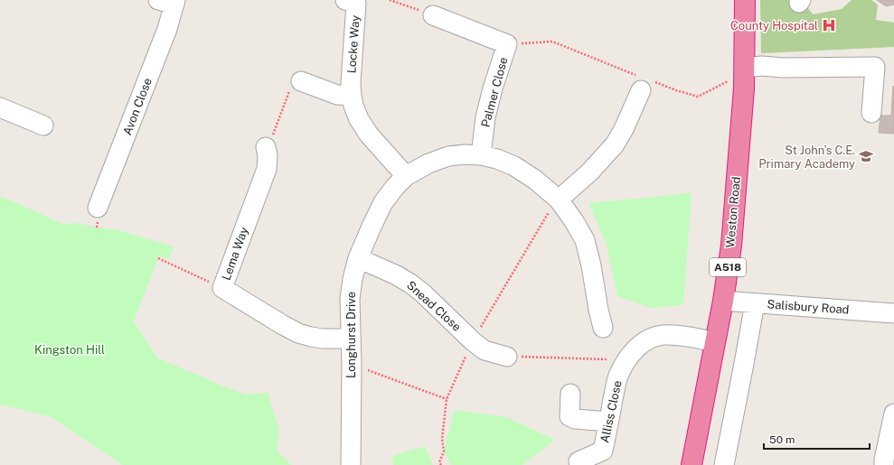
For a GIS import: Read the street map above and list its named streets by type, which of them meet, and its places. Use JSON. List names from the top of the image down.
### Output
{
  "streets": {
    "highway": ["Weston Road", "A518"],
    "street": [
      "Locke Way",
      "Palmer Close",
      "Avon Close",
      "Lema Way",
      "Snead Close",
      "Salisbury Road",
      "Longhurst Drive",
      "Alliss Close"
    ]
  },
  "crossings": [
    ["Locke Way", "Longhurst Drive"],
    ["Palmer Close", "Longhurst Drive"],
    ["Weston Road", "Salisbury Road"],
    ["Weston Road", "Alliss Close"],
    ["Lema Way", "Longhurst Drive"],
    ["Snead Close", "Longhurst Drive"]
  ],
  "parks": ["Kingston Hill"],
  "places": {
    "hospital": ["County Hospital"],
    "school or university": ["St John's C.E. Primary Academy"]
  },
  "scale_bar": "50 m"
}
